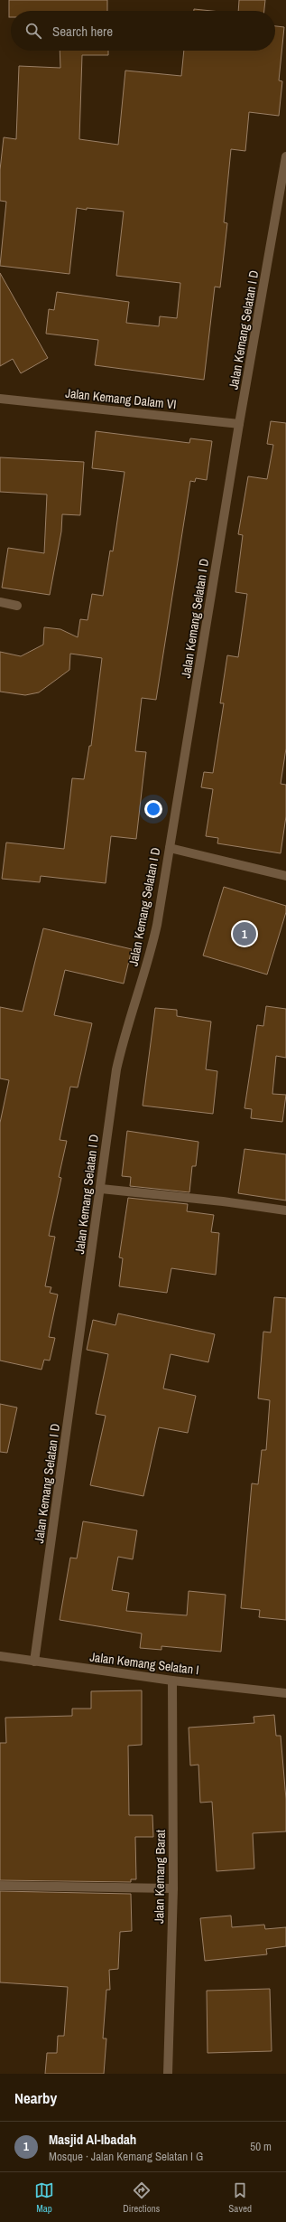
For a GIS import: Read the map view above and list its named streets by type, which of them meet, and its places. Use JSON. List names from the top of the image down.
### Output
{
  "streets": {
    "street": [
      "Jalan Kemang Selatan I D",
      "Jalan Kemang Dalam VI",
      "Jalan Kemang Selatan I",
      "Jalan Kemang Barat"
    ]
  },
  "crossings": [
    ["Jalan Kemang Selatan I D", "Jalan Kemang Dalam VI"],
    ["Jalan Kemang Selatan I D", "Jalan Kemang Selatan I"],
    ["Jalan Kemang Selatan I", "Jalan Kemang Barat"]
  ],
  "page": {
    "search": "Search here",
    "pins": "1",
    "heading": "Nearby",
    "list": [
      {
        "mark": "1",
        "name": "Masjid Al-Ibadah",
        "note": "Mosque · Jalan Kemang Selatan I G",
        "value": "50 m"
      }
    ],
    "nav": ["Map", "Directions", "Saved"]
  }
}
